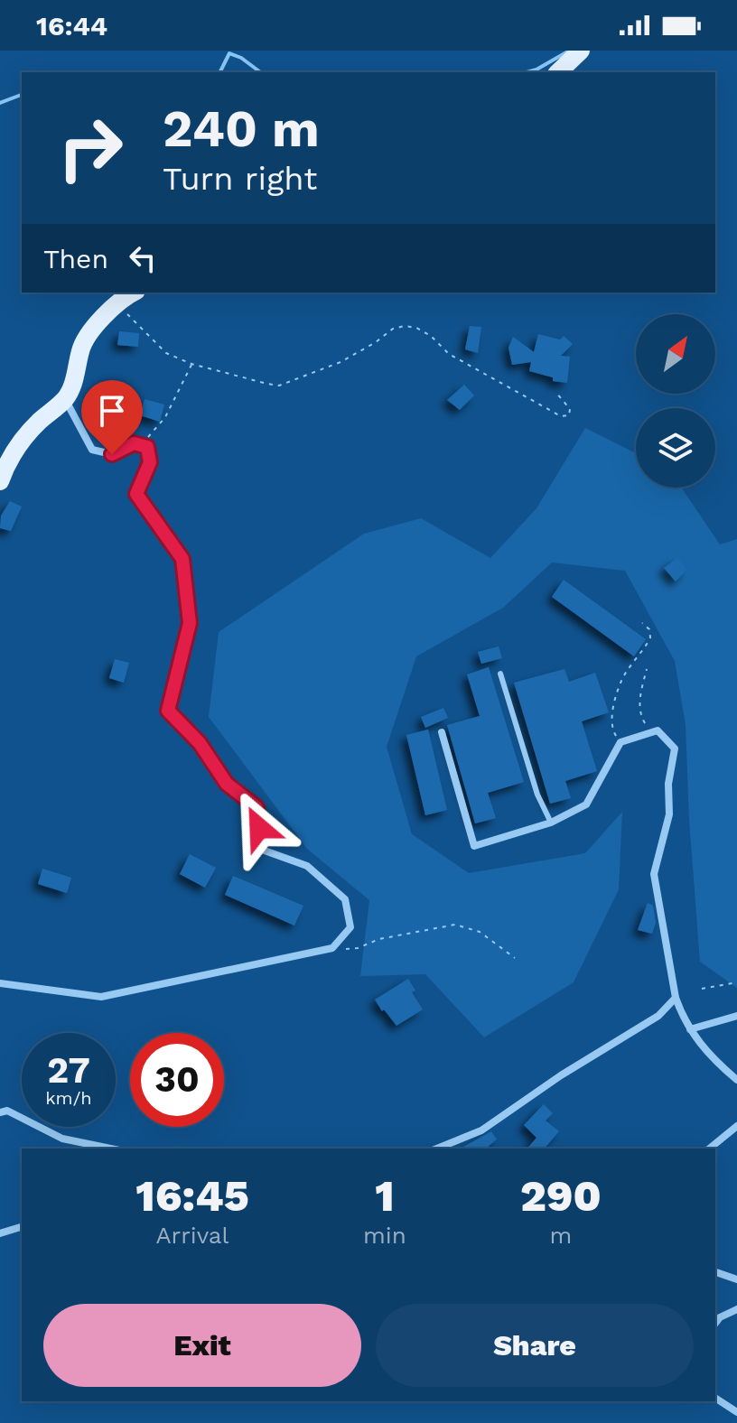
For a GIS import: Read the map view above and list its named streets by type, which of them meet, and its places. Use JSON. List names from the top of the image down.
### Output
{
  "north": "top right",
  "page": {
    "status": "16:44",
    "turn": ["240 m", "Turn right"],
    "then": "Then",
    "speed": "27 km/h",
    "limit": "30",
    "eta": [
      "16:45",
      "Arrival",
      "1",
      "min",
      "290",
      "m"
    ],
    "buttons": ["Exit", "Share"]
  }
}
